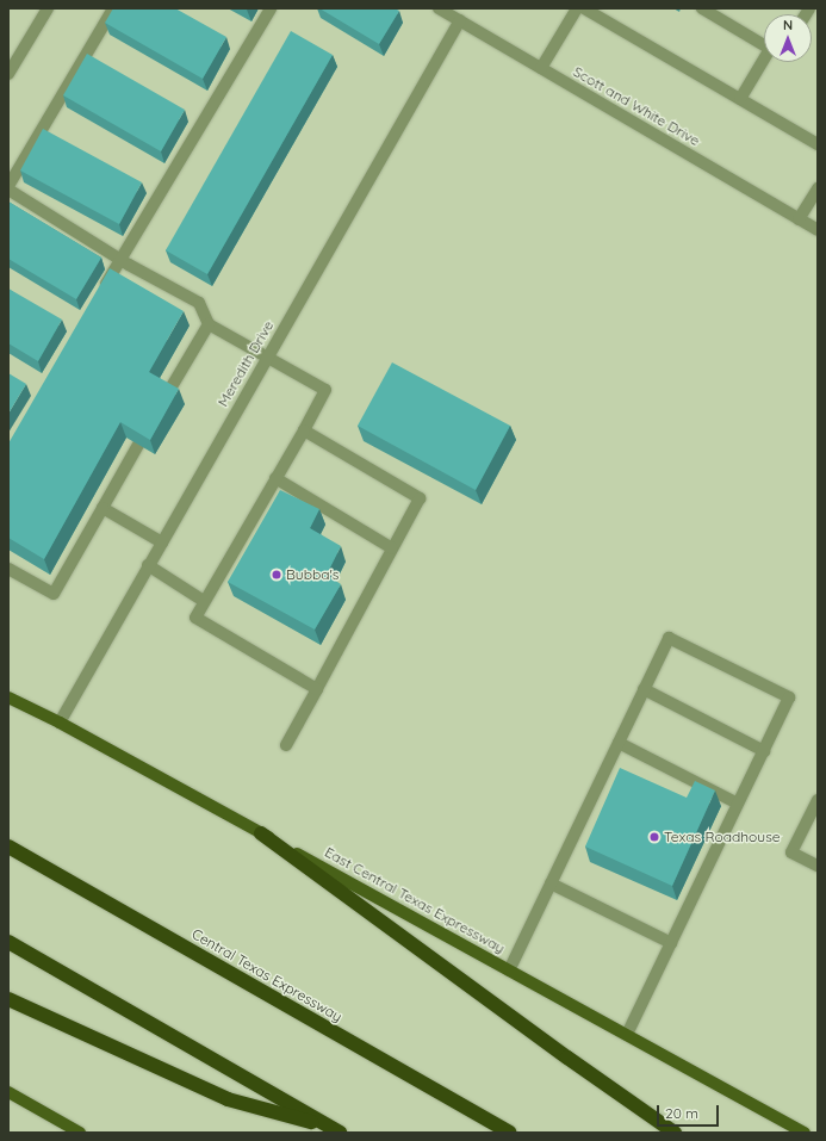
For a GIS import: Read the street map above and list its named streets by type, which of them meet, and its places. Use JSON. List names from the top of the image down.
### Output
{
  "streets": {
    "highway": ["Central Texas Expressway"],
    "main road": ["East Central Texas Expressway"],
    "street": ["Scott and White Drive", "Meredith Drive"]
  },
  "crossings": [
    ["Scott and White Drive", "Meredith Drive"],
    ["Meredith Drive", "East Central Texas Expressway"]
  ],
  "places": ["Bubba's", "Texas Roadhouse"],
  "scale_bar": "20 m",
  "north": "top"
}
